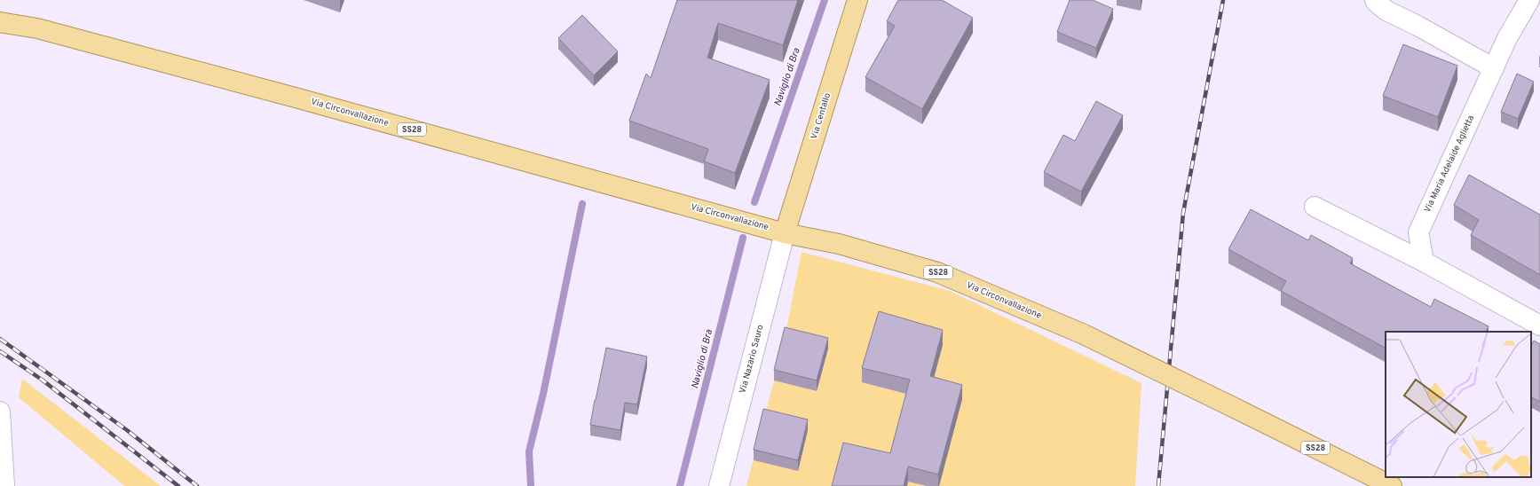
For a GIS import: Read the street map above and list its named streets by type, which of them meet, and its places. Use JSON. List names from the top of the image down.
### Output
{
  "streets": {
    "main road": ["Via Circonvallazione", "Via Centallo", "SS28"],
    "street": ["Via Maria Adelaide Aglietta", "Via Nazario Sauro"]
  },
  "crossings": [
    ["Via Circonvallazione", "Via Centallo"],
    ["Via Circonvallazione", "Via Nazario Sauro"],
    ["Via Centallo", "Via Nazario Sauro"]
  ],
  "water": ["Naviglio di Bra"]
}
